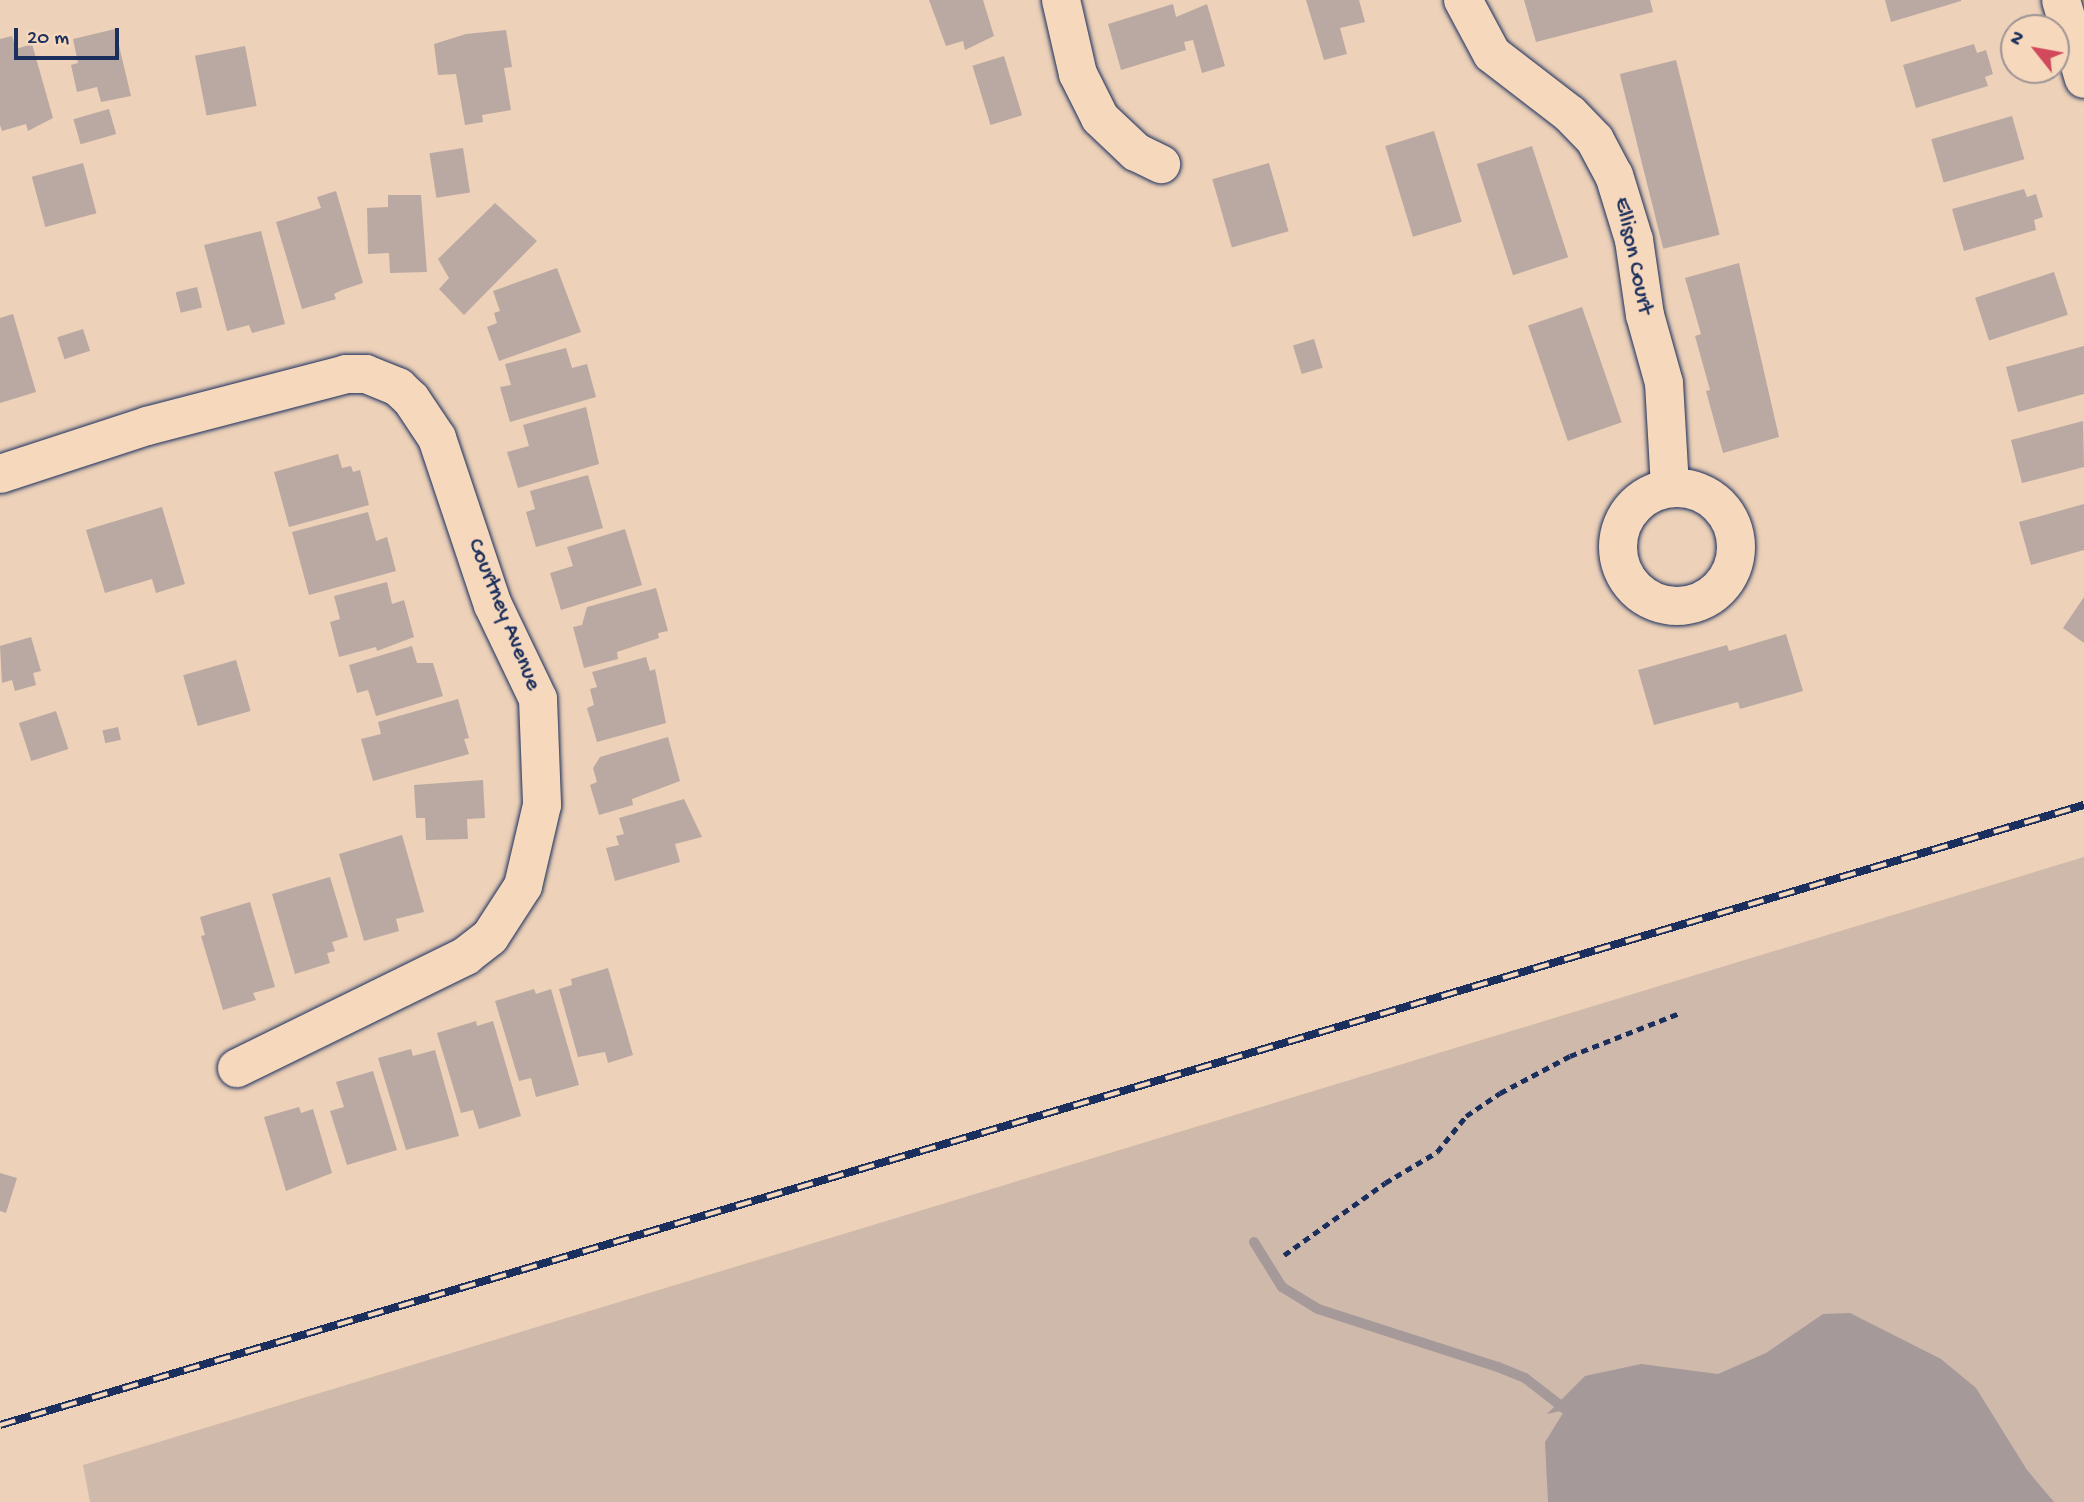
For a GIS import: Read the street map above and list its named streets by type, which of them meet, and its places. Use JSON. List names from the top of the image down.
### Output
{
  "streets": {
    "street": ["Ellison Court", "Courtney Avenue"]
  },
  "scale_bar": "20 m",
  "north": "top left"
}
